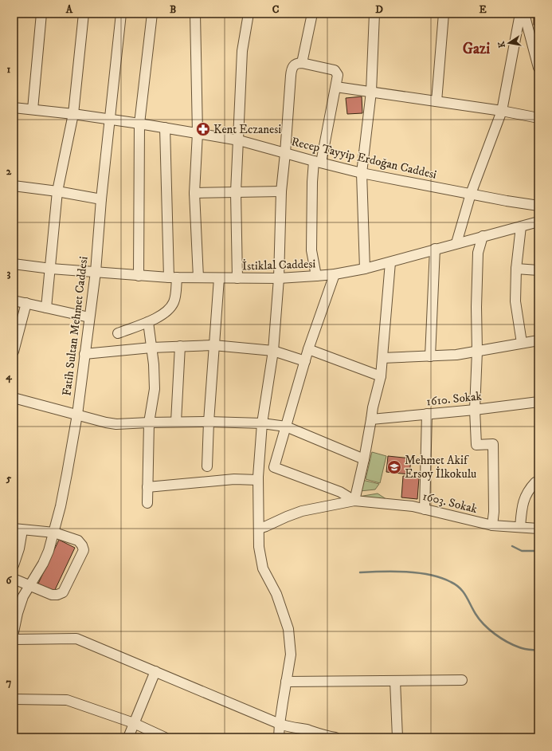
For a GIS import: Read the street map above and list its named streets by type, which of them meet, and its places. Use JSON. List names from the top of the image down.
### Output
{
  "streets": {
    "street": [
      "Recep Tayyip Erdoğan Caddesi",
      "İstiklal Caddesi",
      "Fatih Sultan Mehmet Caddesi",
      "1610. Sokak",
      "1603. Sokak"
    ]
  },
  "crossings": [
    ["Recep Tayyip Erdoğan Caddesi", "Fatih Sultan Mehmet Caddesi"],
    ["İstiklal Caddesi", "Fatih Sultan Mehmet Caddesi"]
  ],
  "districts": ["Gazi"],
  "places": {
    "pharmacy": ["Kent Eczanesi"],
    "school or university": ["Mehmet Akif Ersoy İlkokulu"]
  },
  "north": "left",
  "grid": {
    "columns": [
      "A",
      "B",
      "C",
      "D",
      "E"
    ],
    "rows": [
      "1",
      "2",
      "3",
      "4",
      "5",
      "6",
      "7"
    ]
  }
}
